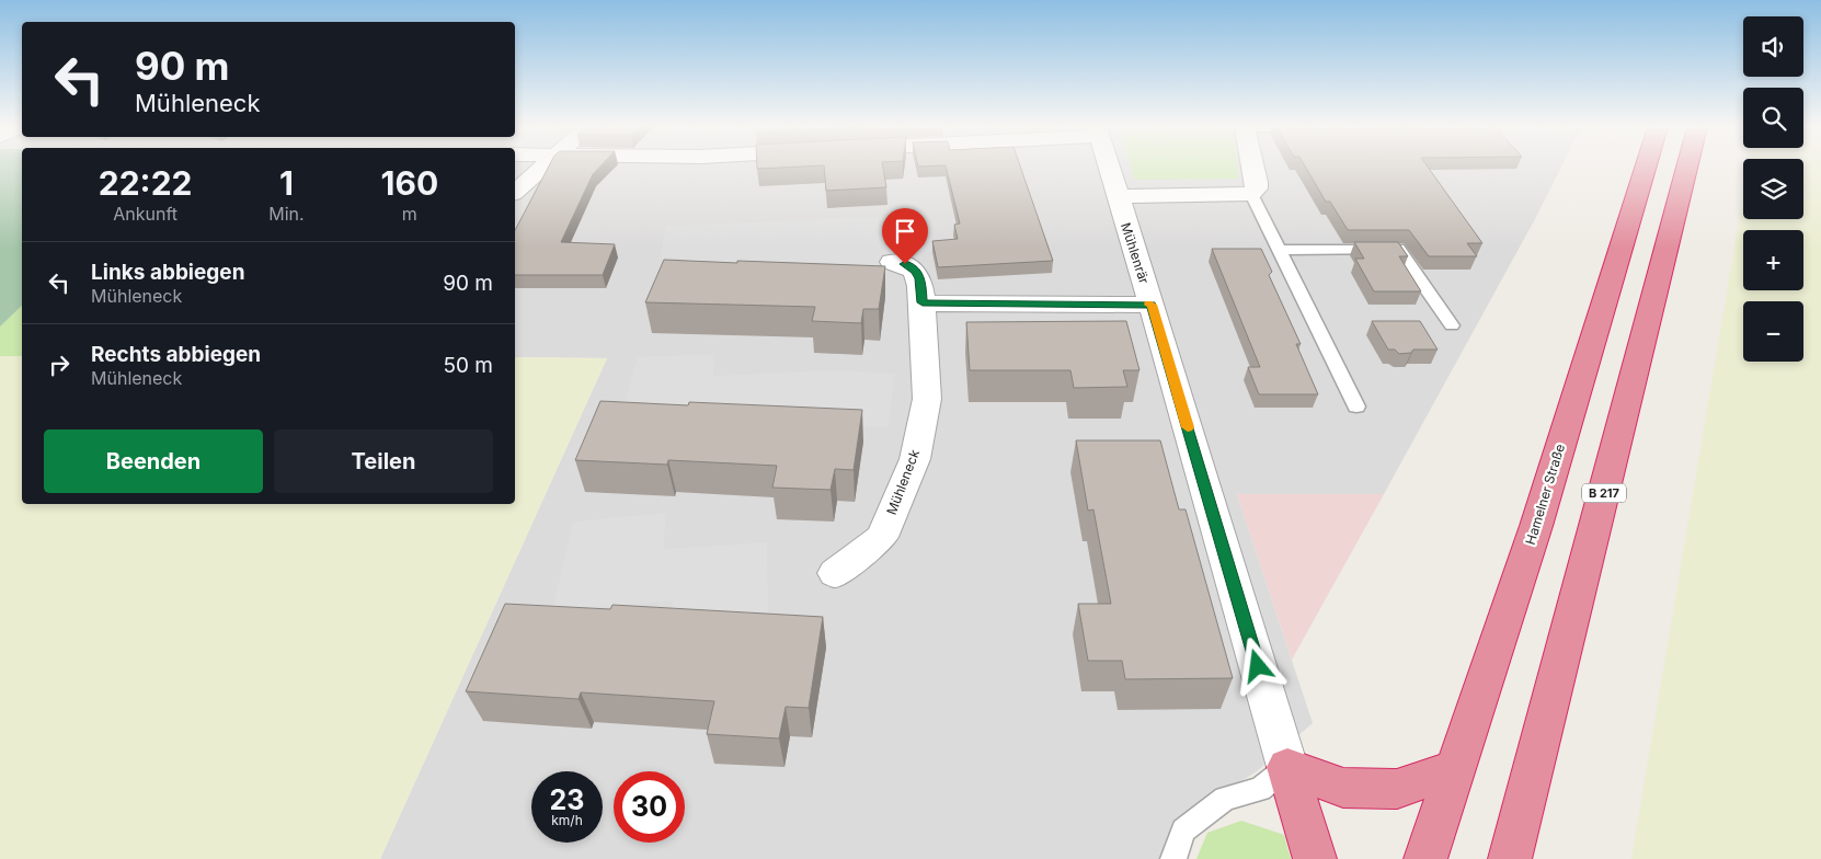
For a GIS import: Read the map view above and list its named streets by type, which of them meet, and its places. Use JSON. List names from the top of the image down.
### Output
{
  "streets": {
    "highway": ["B 217", "Hamelner Straße"],
    "street": ["Mühlenrär", "Mühleneck"]
  },
  "page": {
    "map_buttons": ["+", "−"],
    "turn": ["90 m", "Mühleneck"],
    "eta": [
      "22:22",
      "Ankunft",
      "1",
      "Min.",
      "160",
      "m"
    ],
    "list": [
      {
        "name": "Links abbiegen",
        "note": "Mühleneck",
        "value": "90 m"
      },
      {
        "name": "Rechts abbiegen",
        "note": "Mühleneck",
        "value": "50 m"
      }
    ],
    "buttons": ["Beenden", "Teilen"],
    "speed": "23 km/h",
    "limit": "30"
  }
}
